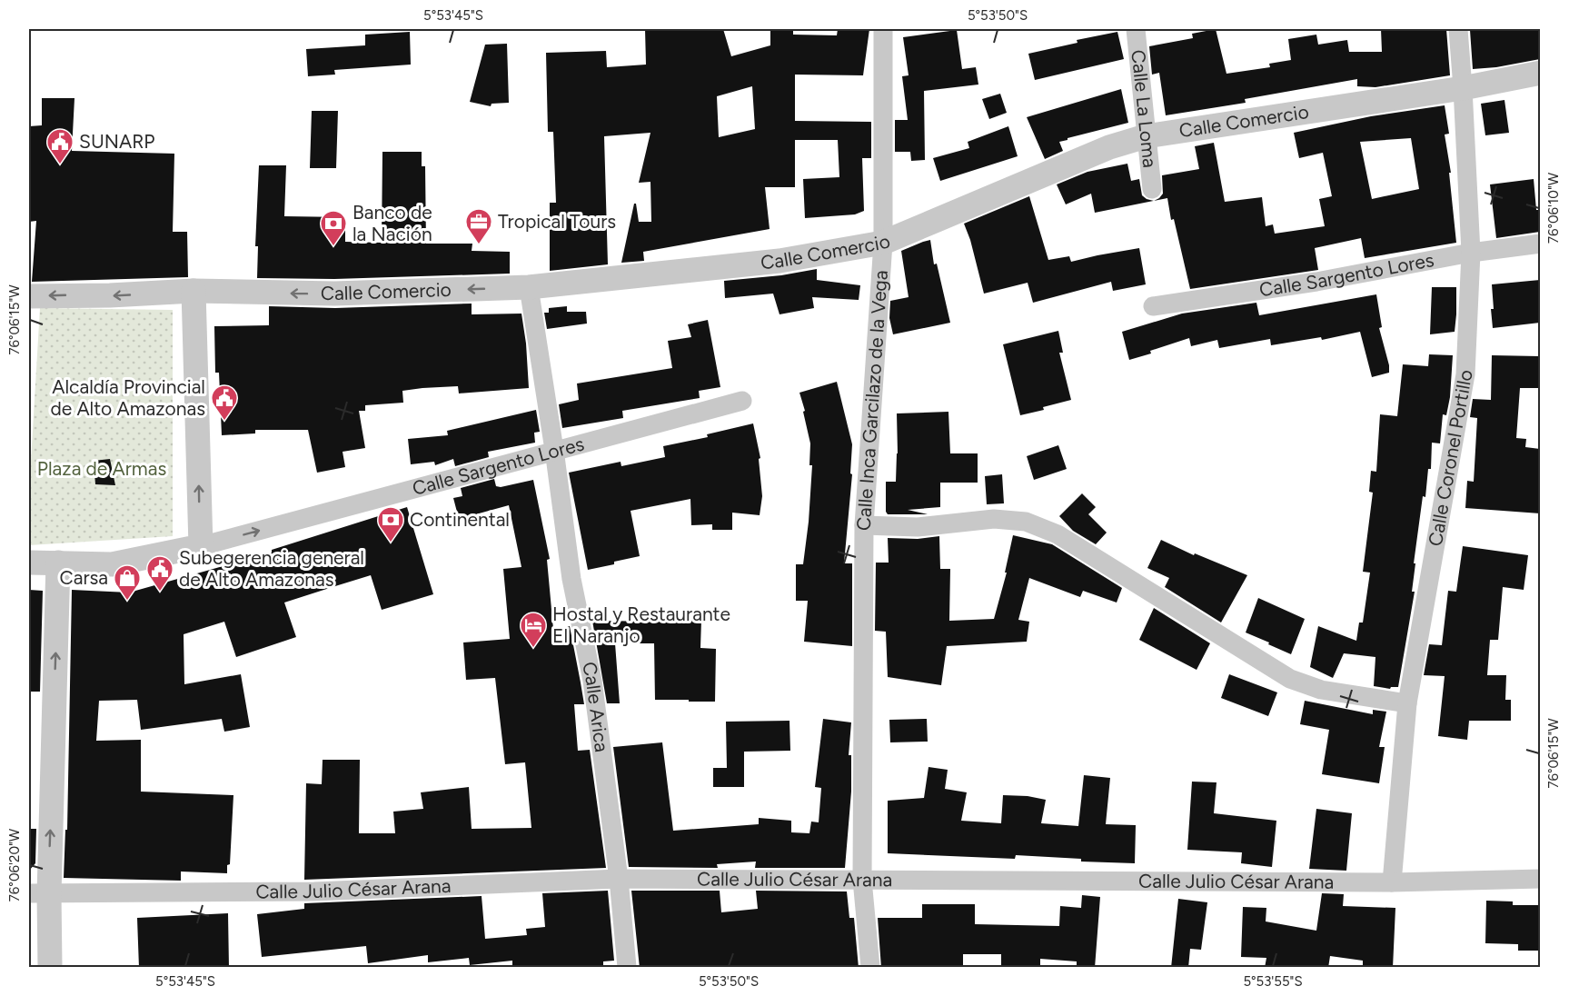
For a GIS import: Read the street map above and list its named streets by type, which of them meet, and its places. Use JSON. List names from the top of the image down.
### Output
{
  "streets": {
    "street": [
      "Calle La Loma",
      "Calle Comercio",
      "Calle Sargento Lores",
      "Calle Inca Garcilazo de la Vega",
      "Calle Coronel Portillo",
      "Calle Arica",
      "Calle Julio César Arana"
    ]
  },
  "crossings": [
    ["Calle La Loma", "Calle Comercio"],
    ["Calle Comercio", "Calle Inca Garcilazo de la Vega"],
    ["Calle Comercio", "Calle Coronel Portillo"],
    ["Calle Comercio", "Calle Arica"],
    ["Calle Sargento Lores", "Calle Coronel Portillo"],
    ["Calle Sargento Lores", "Calle Arica"],
    ["Calle Inca Garcilazo de la Vega", "Calle Julio César Arana"],
    ["Calle Coronel Portillo", "Calle Julio César Arana"],
    ["Calle Arica", "Calle Julio César Arana"]
  ],
  "parks": ["Plaza de Armas"],
  "places": {
    "public building": ["SUNARP", "Alcaldía Provincial de Alto Amazonas", "Subegerencia general de Alto Amazonas"],
    "office": ["Tropical Tours"],
    "bank": ["Banco de la Nación", "Continental"],
    "shop": ["Carsa"],
    "hotel": ["Hostal y Restaurante El Naranjo"]
  },
  "coordinates": [
    "5°53'45\"S",
    "5°53'50\"S",
    "76°06'10\"W",
    "76°06'15\"W",
    "76°06'20\"W",
    "5°53'55\"S"
  ]
}
